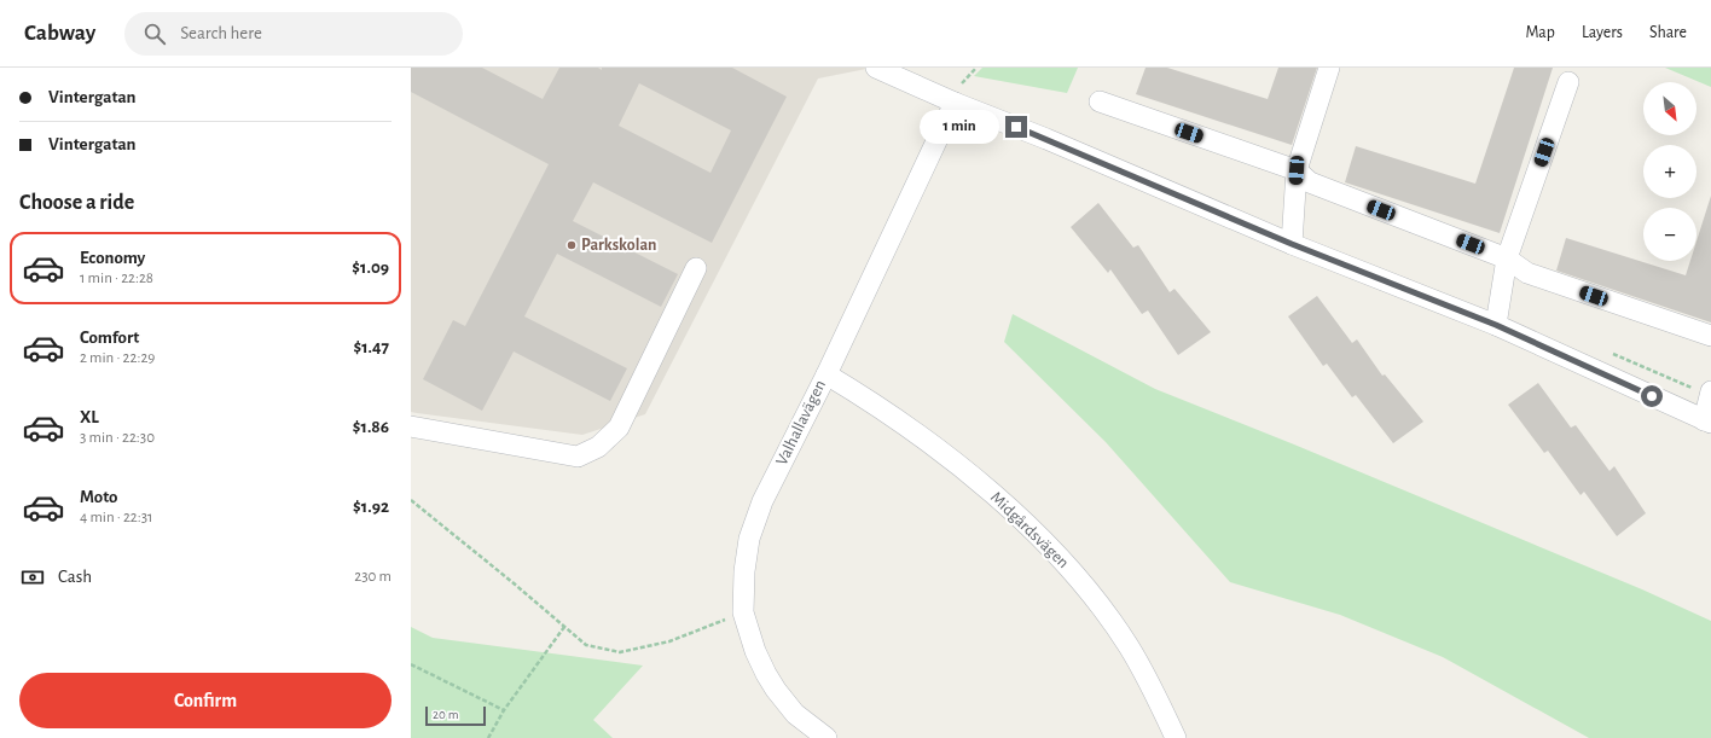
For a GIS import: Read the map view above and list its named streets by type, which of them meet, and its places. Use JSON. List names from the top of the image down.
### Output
{
  "streets": {
    "street": ["Valhallavägen", "Midgårdsvägen"]
  },
  "crossings": [
    ["Valhallavägen", "Midgårdsvägen"]
  ],
  "places": ["Parkskolan"],
  "scale_bar": "20 m",
  "north": "bottom right",
  "page": {
    "header": "Cabway",
    "search": "Search here",
    "nav": ["Map", "Layers", "Share"],
    "banner": ["Vintergatan", "Vintergatan"],
    "map_buttons": ["+", "−"],
    "bubble": "1 min",
    "heading": "Choose a ride",
    "list": [
      {
        "name": "Economy",
        "note": "1 min · 22:28",
        "value": "$1.09"
      },
      {
        "name": "Comfort",
        "note": "2 min · 22:29",
        "value": "$1.47"
      },
      {
        "name": "XL",
        "note": "3 min · 22:30",
        "value": "$1.86"
      },
      {
        "name": "Moto",
        "note": "4 min · 22:31",
        "value": "$1.92"
      }
    ],
    "pay": ["Cash", "230 m"],
    "buttons": "Confirm",
    "scale": "20 m"
  }
}
